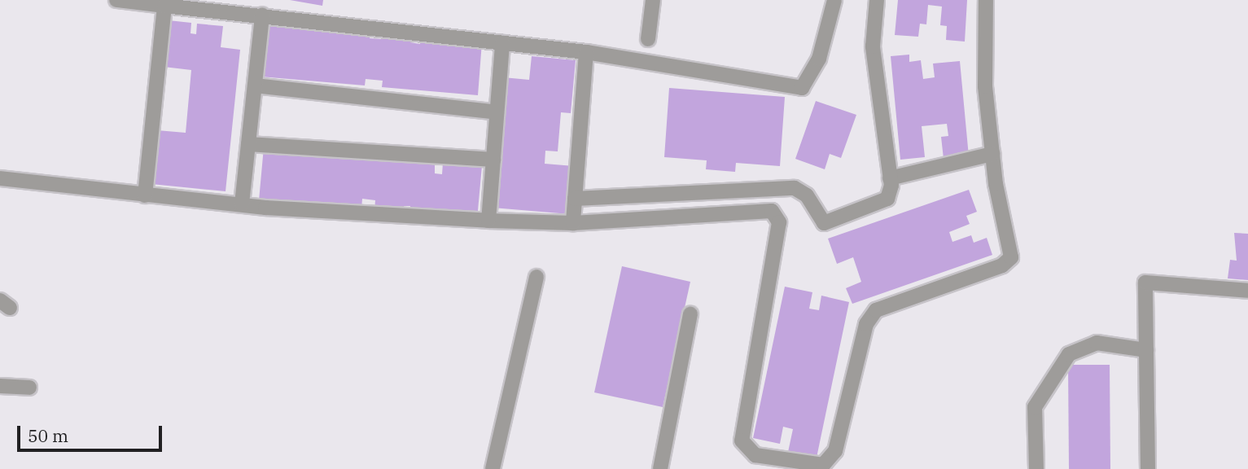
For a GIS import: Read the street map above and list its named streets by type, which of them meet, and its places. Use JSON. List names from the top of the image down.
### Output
{
  "scale_bar": "50 m"
}
